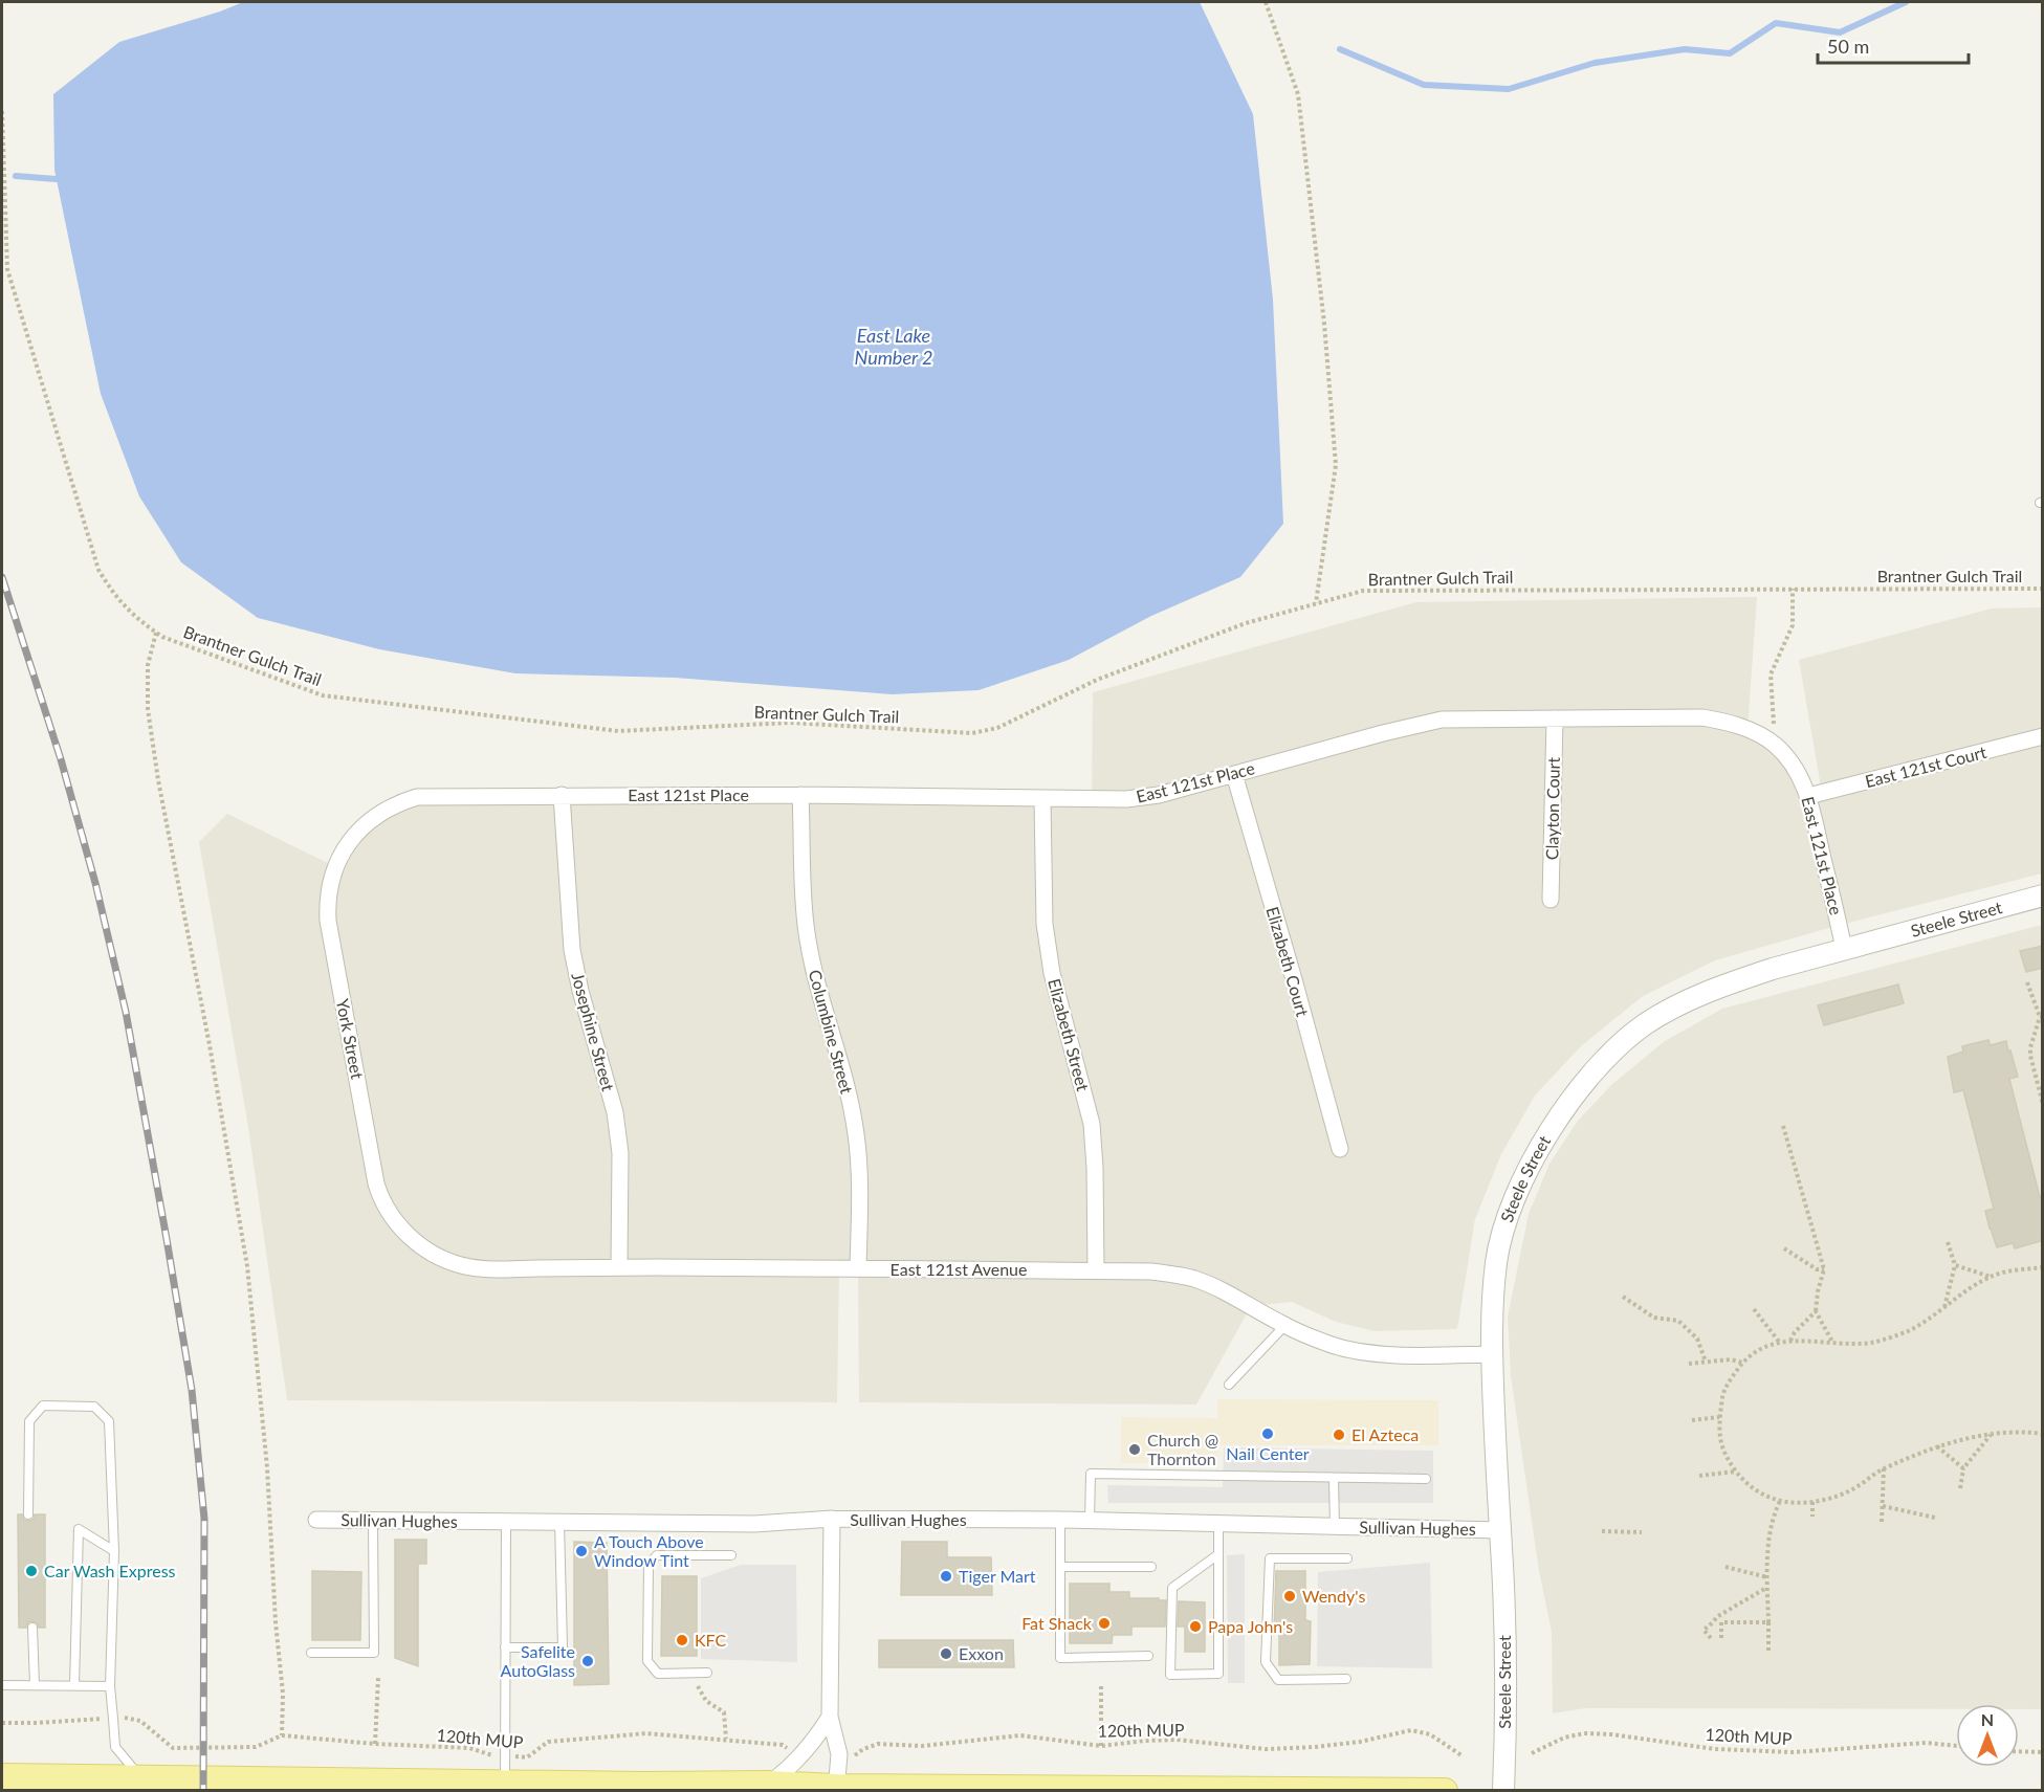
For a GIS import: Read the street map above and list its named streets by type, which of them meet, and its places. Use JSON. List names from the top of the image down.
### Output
{
  "streets": {
    "street": [
      "East 121st Court",
      "East 121st Place",
      "Clayton Court",
      "Steele Street",
      "Elizabeth Court",
      "Josephine Street",
      "Columbine Street",
      "Elizabeth Street",
      "York Street",
      "East 121st Avenue",
      "Sullivan Hughes"
    ],
    "path": ["Brantner Gulch Trail", "120th MUP"]
  },
  "crossings": [
    ["East 121st Court", "East 121st Place"],
    ["East 121st Place", "Clayton Court"],
    ["East 121st Place", "Steele Street"],
    ["East 121st Place", "Elizabeth Court"],
    ["East 121st Place", "Josephine Street"],
    ["East 121st Place", "Columbine Street"],
    ["East 121st Place", "Elizabeth Street"],
    ["East 121st Place", "York Street"],
    ["Steele Street", "East 121st Avenue"],
    ["Steele Street", "Sullivan Hughes"],
    ["Josephine Street", "East 121st Avenue"],
    ["Columbine Street", "East 121st Avenue"],
    ["Elizabeth Street", "East 121st Avenue"],
    ["York Street", "East 121st Avenue"]
  ],
  "water": ["East Lake Number 2"],
  "places": [
    "Nail Center",
    "El Azteca",
    "Church @ Thornton",
    "A Touch Above Window Tint",
    "Car Wash Express",
    "Tiger Mart",
    "Wendy's",
    "Fat Shack",
    "Papa John's",
    "KFC",
    "Exxon",
    "Safelite AutoGlass"
  ],
  "scale_bar": "50 m",
  "north": "top"
}
